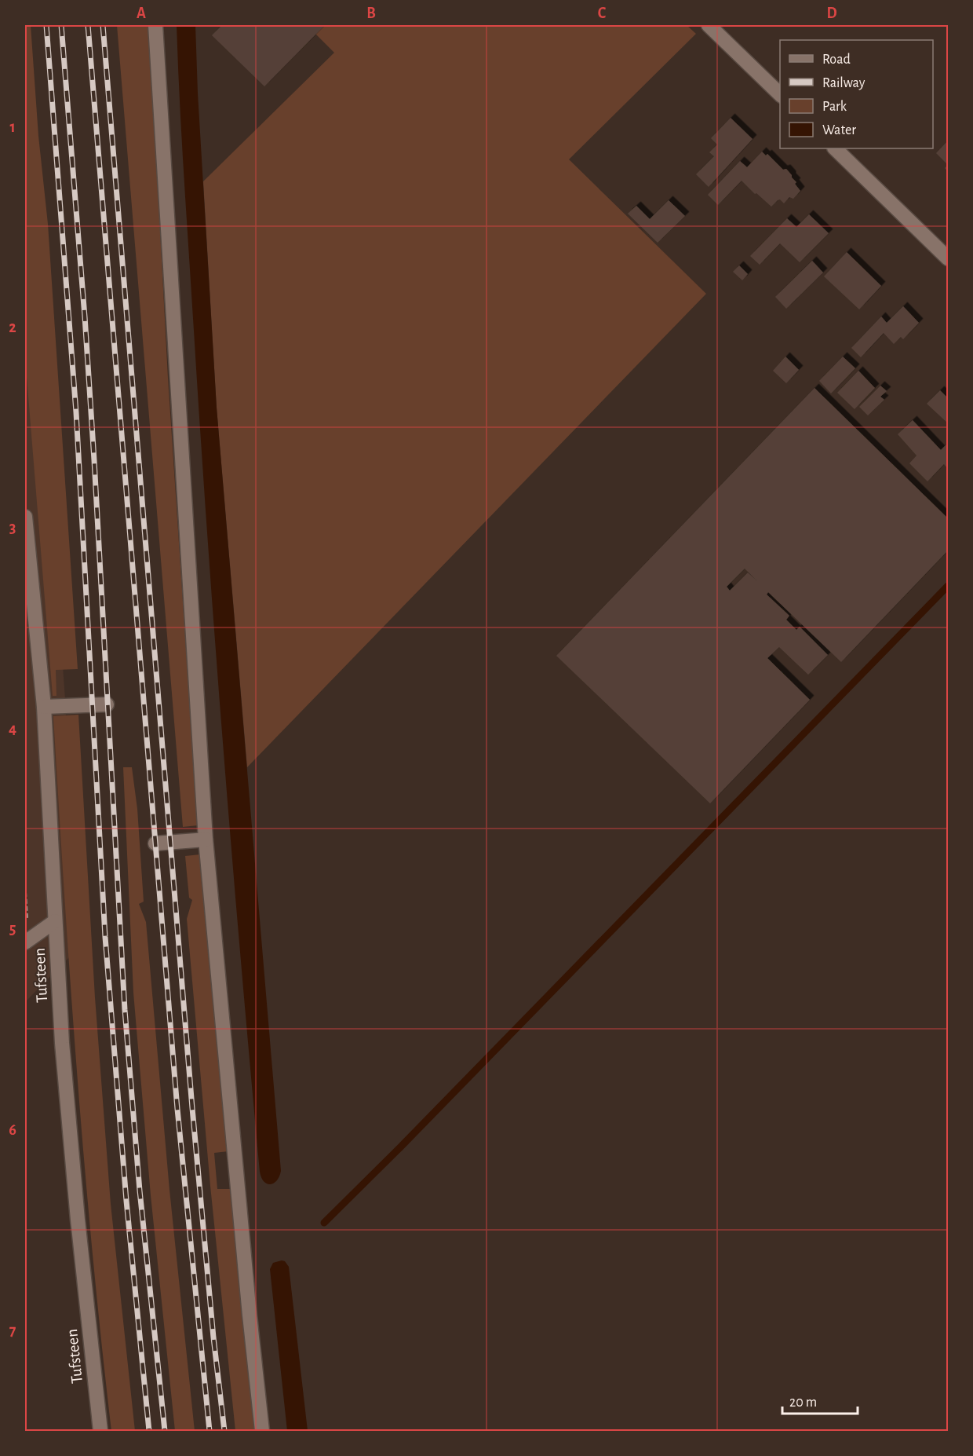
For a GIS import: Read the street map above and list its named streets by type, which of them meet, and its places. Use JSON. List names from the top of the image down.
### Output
{
  "streets": {
    "street": ["Tufsteen"]
  },
  "legend": [
    "Road",
    "Railway",
    "Park",
    "Water"
  ],
  "scale_bar": "20 m",
  "grid": {
    "columns": [
      "A",
      "B",
      "C",
      "D"
    ],
    "rows": [
      "1",
      "2",
      "3",
      "4",
      "5",
      "6",
      "7"
    ]
  }
}
